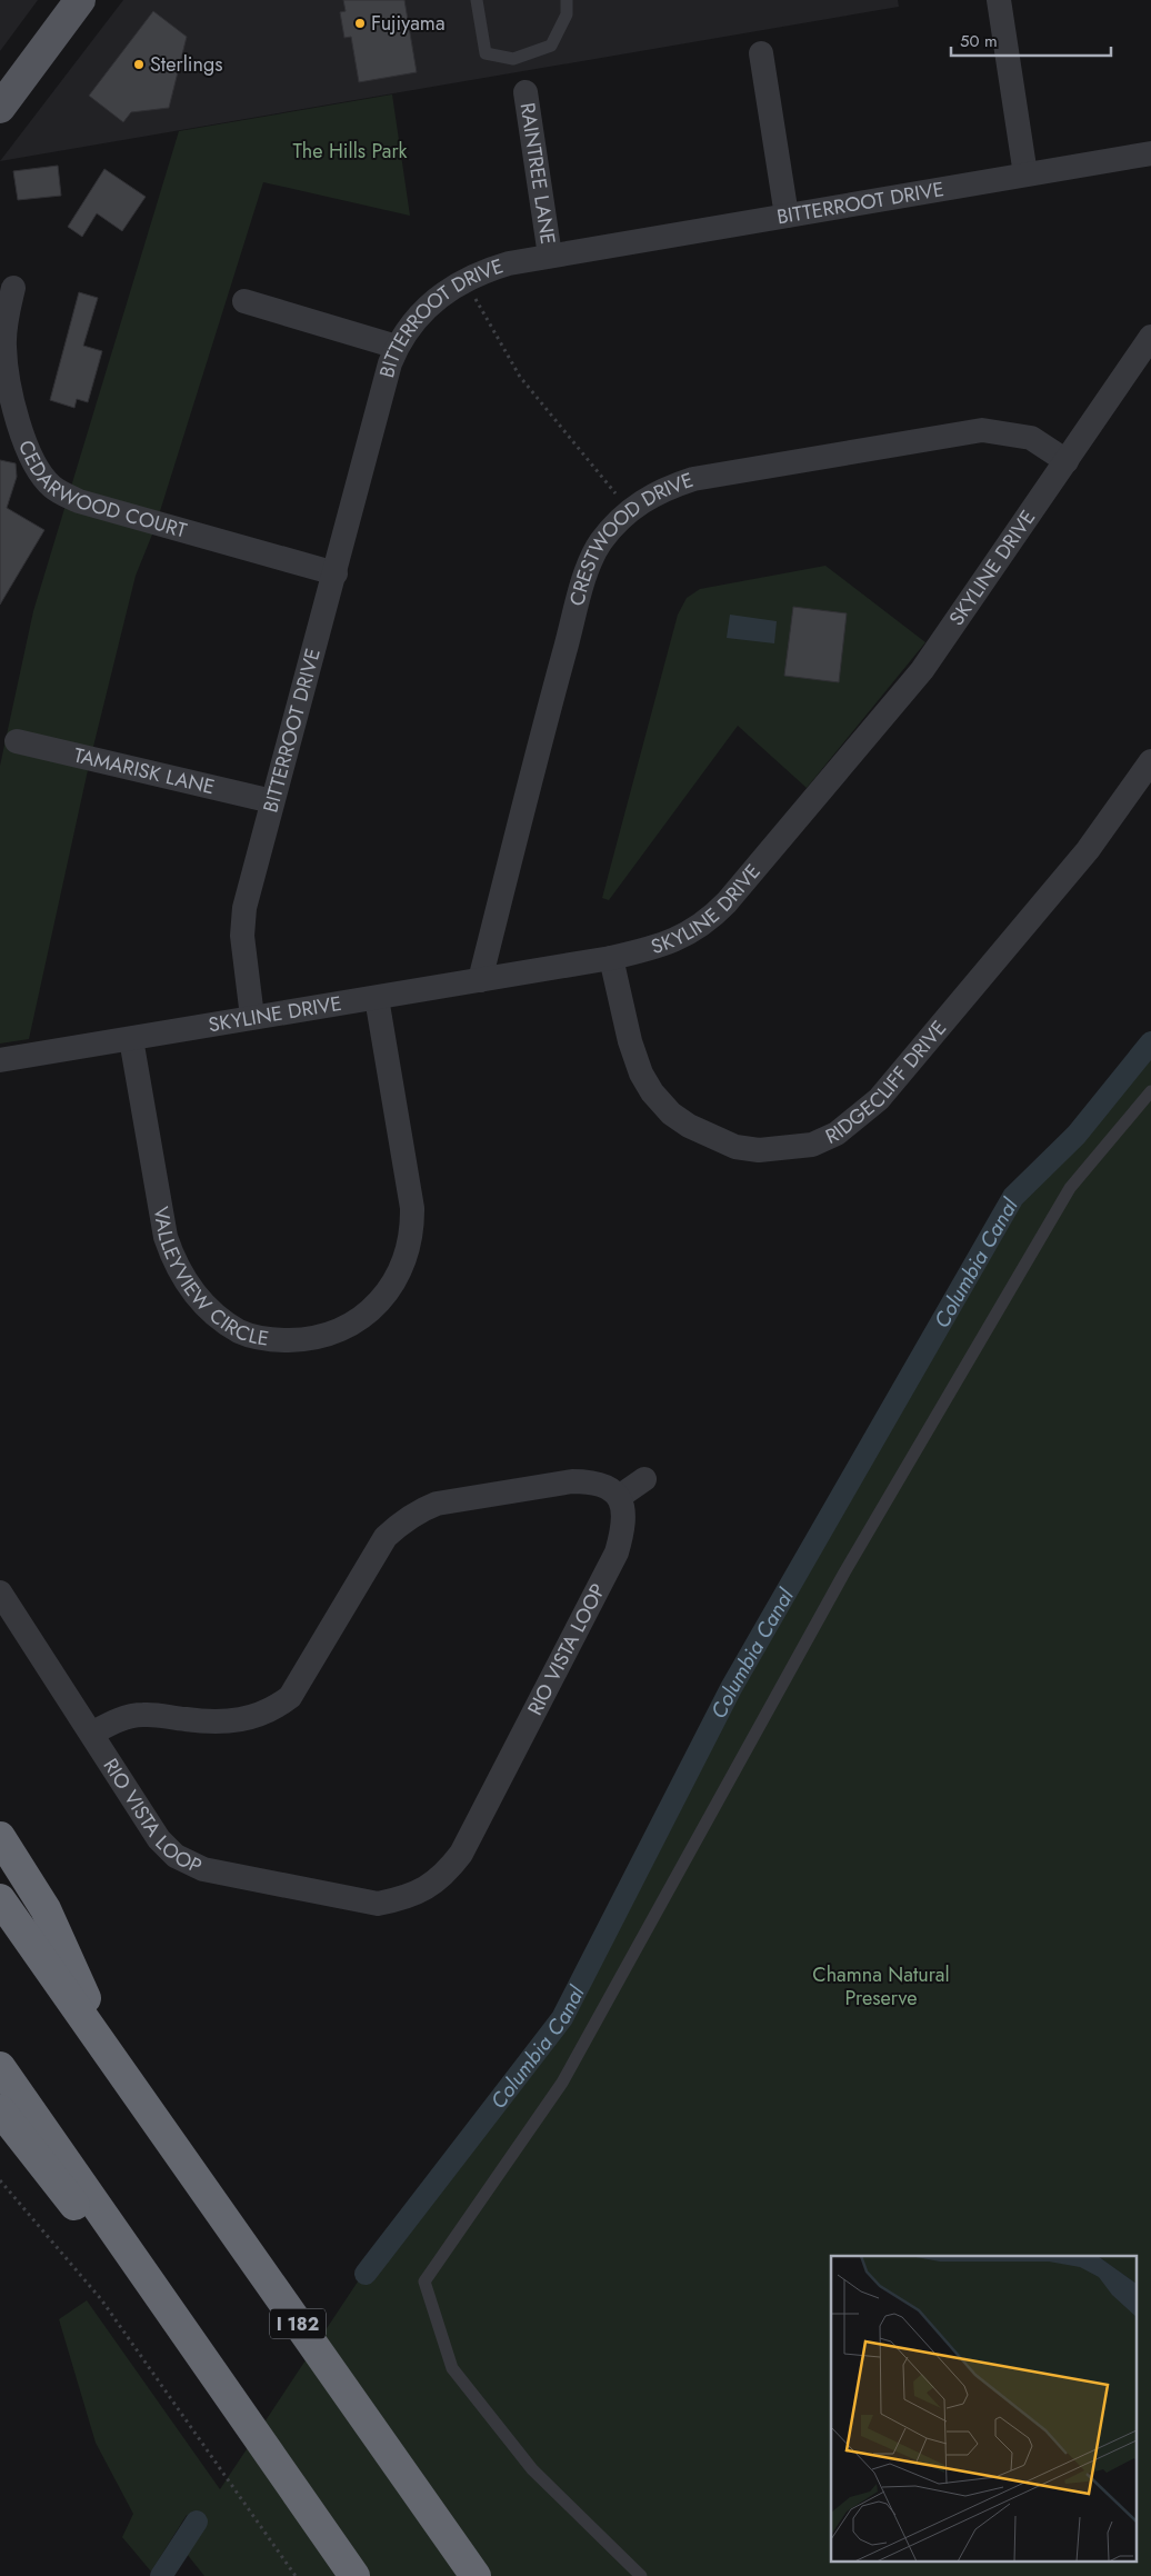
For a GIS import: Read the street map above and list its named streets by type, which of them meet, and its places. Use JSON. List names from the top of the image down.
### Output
{
  "streets": {
    "highway": ["I 182"],
    "street": [
      "RAINTREE LANE",
      "BITTERROOT DRIVE",
      "CEDARWOOD COURT",
      "CRESTWOOD DRIVE",
      "SKYLINE DRIVE",
      "TAMARISK LANE",
      "RIDGECLIFF DRIVE",
      "VALLEYVIEW CIRCLE",
      "RIO VISTA LOOP"
    ]
  },
  "crossings": [
    ["RAINTREE LANE", "BITTERROOT DRIVE"],
    ["BITTERROOT DRIVE", "CEDARWOOD COURT"],
    ["BITTERROOT DRIVE", "SKYLINE DRIVE"],
    ["BITTERROOT DRIVE", "TAMARISK LANE"],
    ["CRESTWOOD DRIVE", "SKYLINE DRIVE"],
    ["SKYLINE DRIVE", "RIDGECLIFF DRIVE"],
    ["SKYLINE DRIVE", "VALLEYVIEW CIRCLE"]
  ],
  "water": ["Columbia Canal"],
  "parks": ["The Hills Park", "Chamna Natural Preserve"],
  "places": ["Fujiyama", "Sterlings"],
  "scale_bar": "50 m"
}
